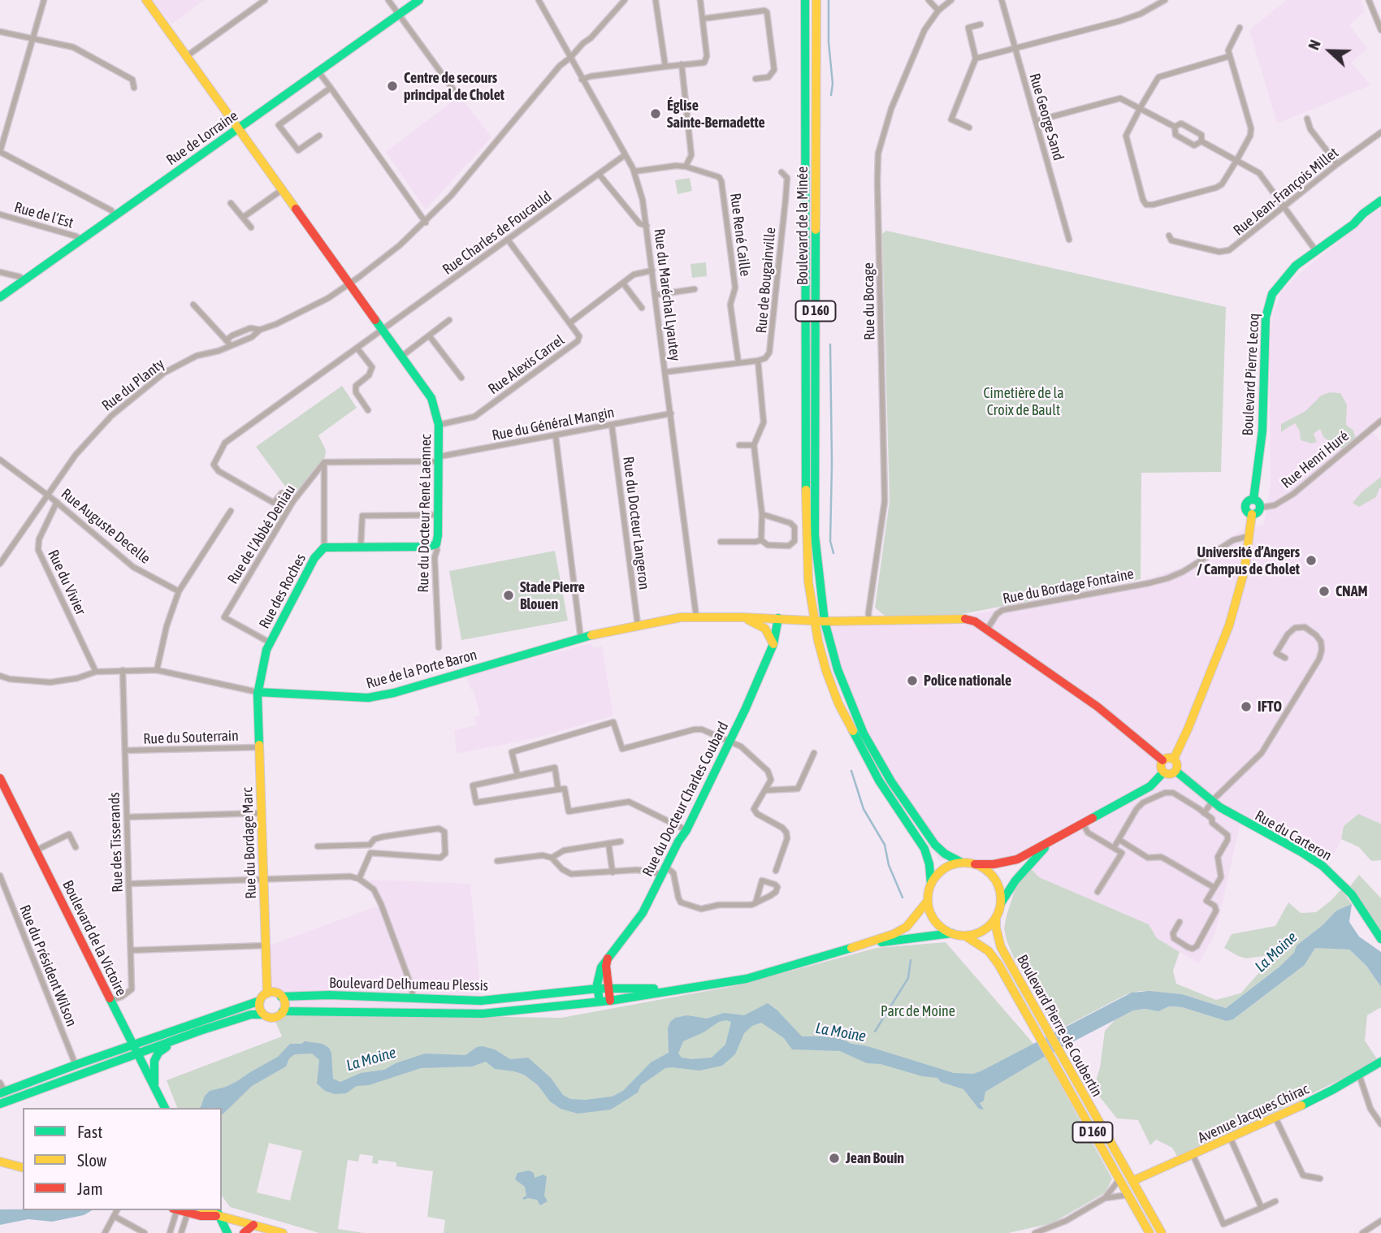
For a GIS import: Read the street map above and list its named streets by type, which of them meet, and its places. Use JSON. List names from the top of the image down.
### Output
{
  "streets": {
    "main road": [
      "Rue de Lorraine",
      "Boulevard de la Minée",
      "D 160",
      "Boulevard Pierre Lecoq",
      "Rue du Docteur René Laennec",
      "Rue des Roches",
      "Rue de la Porte Baron",
      "Rue du Docteur Charles Coubard",
      "Rue du Carteron",
      "Rue du Bordage Marc",
      "Boulevard de la Victoire",
      "Boulevard Delhumeau Plessis",
      "Boulevard Pierre de Coubertin",
      "Avenue Jacques Chirac"
    ],
    "street": [
      "Rue George Sand",
      "Rue Jean-François Millet",
      "Rue de l’Est",
      "Rue Charles de Foucauld",
      "Rue René Caille",
      "Rue de Bougainville",
      "Rue du Maréchal Lyautey",
      "Rue du Bocage",
      "Rue Alexis Carrel",
      "Rue du Planty",
      "Rue du Général Mangin",
      "Rue Henri Huré",
      "Rue du Docteur Langeron",
      "Rue Auguste Decelle",
      "Rue de l’Abbé Deniau",
      "Rue du Vivier",
      "Rue du Bordage Fontaine",
      "Rue du Souterrain",
      "Rue des Tisserands",
      "Rue du Président Wilson"
    ]
  },
  "crossings": [
    ["Rue de Lorraine", "Rue de l’Est"],
    ["Rue de Lorraine", "Rue du Docteur René Laennec"],
    ["Boulevard de la Minée", "D 160"],
    ["Boulevard de la Minée", "Rue de la Porte Baron"],
    ["Rue Charles de Foucauld", "Rue du Maréchal Lyautey"],
    ["Rue Charles de Foucauld", "Rue du Docteur René Laennec"],
    ["Rue du Maréchal Lyautey", "Rue Alexis Carrel"],
    ["Rue du Maréchal Lyautey", "Rue du Planty"],
    ["Rue du Maréchal Lyautey", "Rue du Général Mangin"],
    ["Rue du Maréchal Lyautey", "Rue de la Porte Baron"],
    ["D 160", "Rue de la Porte Baron"],
    ["D 160", "Boulevard Delhumeau Plessis"],
    ["D 160", "Boulevard Pierre de Coubertin"],
    ["Rue Alexis Carrel", "Rue du Docteur René Laennec"],
    ["Boulevard Pierre Lecoq", "Rue Henri Huré"],
    ["Boulevard Pierre Lecoq", "Rue du Bordage Fontaine"],
    ["Boulevard Pierre Lecoq", "Rue du Carteron"],
    ["Rue du Planty", "Rue du Docteur René Laennec"],
    ["Rue du Planty", "Rue Auguste Decelle"],
    ["Rue du Général Mangin", "Rue du Docteur René Laennec"],
    ["Rue du Général Mangin", "Rue du Docteur Langeron"],
    ["Rue du Docteur René Laennec", "Rue des Roches"],
    ["Rue du Docteur Langeron", "Rue de la Porte Baron"],
    ["Rue Auguste Decelle", "Rue du Vivier"],
    ["Rue de l’Abbé Deniau", "Rue des Roches"],
    ["Rue du Vivier", "Rue de la Porte Baron"],
    ["Rue des Roches", "Rue de la Porte Baron"],
    ["Rue des Roches", "Rue du Bordage Marc"],
    ["Rue de la Porte Baron", "Rue du Docteur Charles Coubard"],
    ["Rue de la Porte Baron", "Rue des Tisserands"],
    ["Rue de la Porte Baron", "Rue du Bordage Marc"],
    ["Rue du Souterrain", "Rue des Tisserands"],
    ["Rue du Souterrain", "Rue du Bordage Marc"],
    ["Rue du Docteur Charles Coubard", "Boulevard Delhumeau Plessis"],
    ["Rue des Tisserands", "Boulevard de la Victoire"],
    ["Rue du Bordage Marc", "Boulevard Delhumeau Plessis"],
    ["Boulevard Delhumeau Plessis", "Boulevard Pierre de Coubertin"],
    ["Boulevard Pierre de Coubertin", "Avenue Jacques Chirac"]
  ],
  "water": ["La Moine"],
  "parks": ["Cimetière de la Croix de Bault", "Parc de Moine"],
  "places": [
    "Centre de secours principal de Cholet",
    "Église Sainte-Bernadette",
    "Université d’Angers / Campus de Cholet",
    "CNAM",
    "Stade Pierre Blouen",
    "Police nationale",
    "IFTO",
    "Jean Bouin"
  ],
  "legend": ["Fast", "Slow", "Jam"],
  "north": "left"
}
